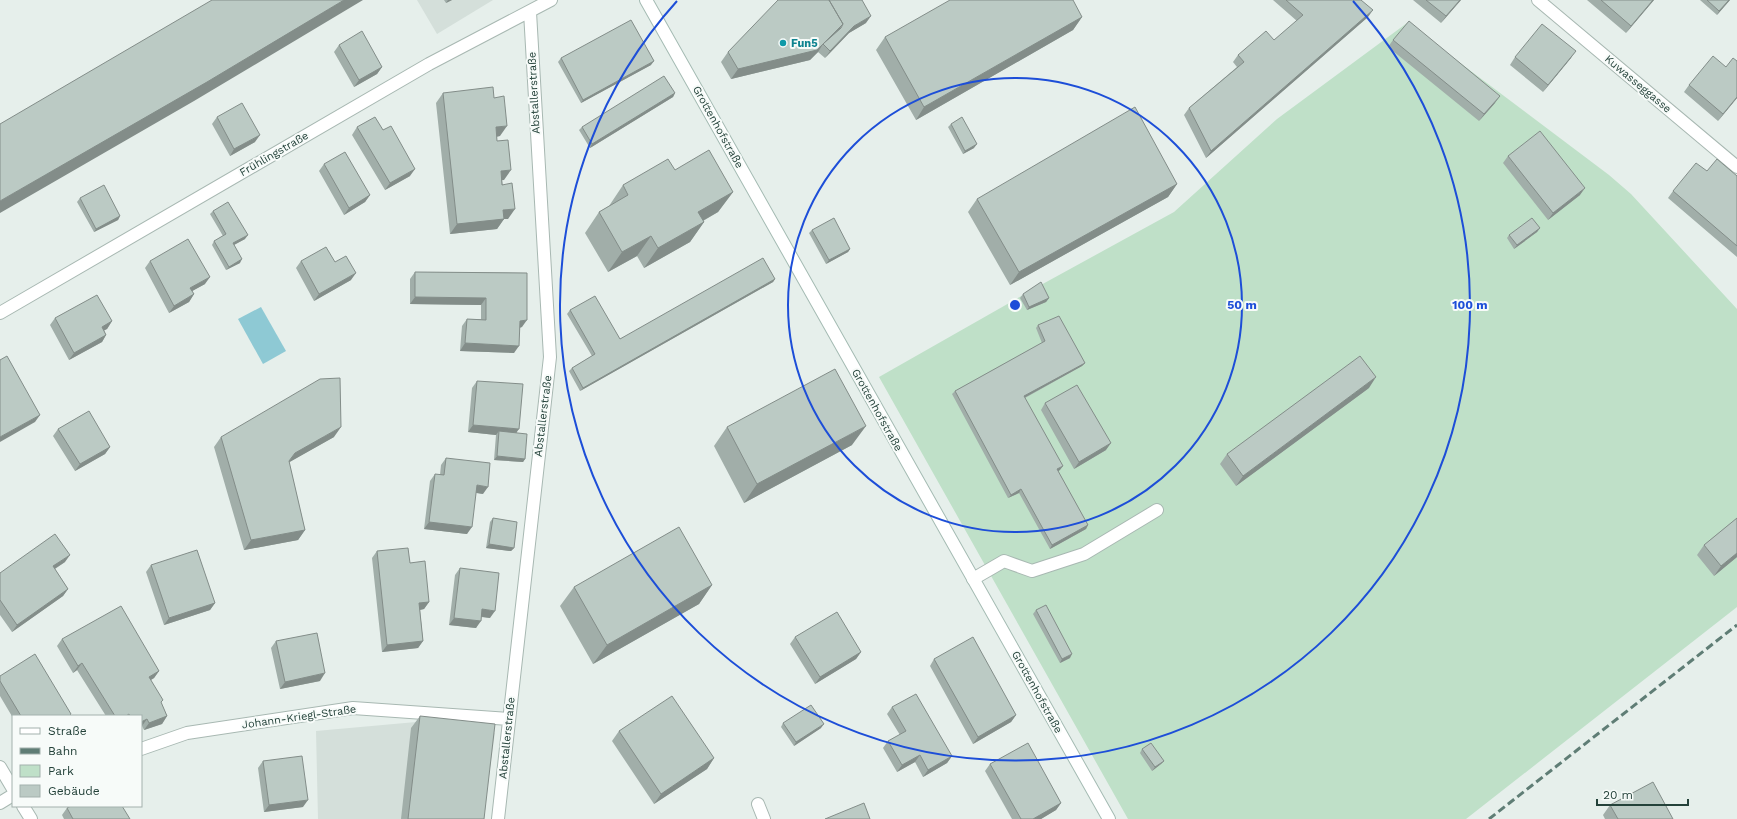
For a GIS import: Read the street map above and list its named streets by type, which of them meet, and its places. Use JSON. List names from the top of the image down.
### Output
{
  "streets": {
    "street": [
      "Kuwasseggasse",
      "Abstallerstraße",
      "Grottenhofstraße",
      "Frühlingstraße",
      "Johann-Kriegl-Straße"
    ]
  },
  "crossings": [
    ["Abstallerstraße", "Frühlingstraße"],
    ["Abstallerstraße", "Johann-Kriegl-Straße"]
  ],
  "places": ["Fun5"],
  "legend": [
    "Straße",
    "Bahn",
    "Park",
    "Gebäude"
  ],
  "scale_bar": "20 m",
  "rings": ["50 m", "100 m"]
}
